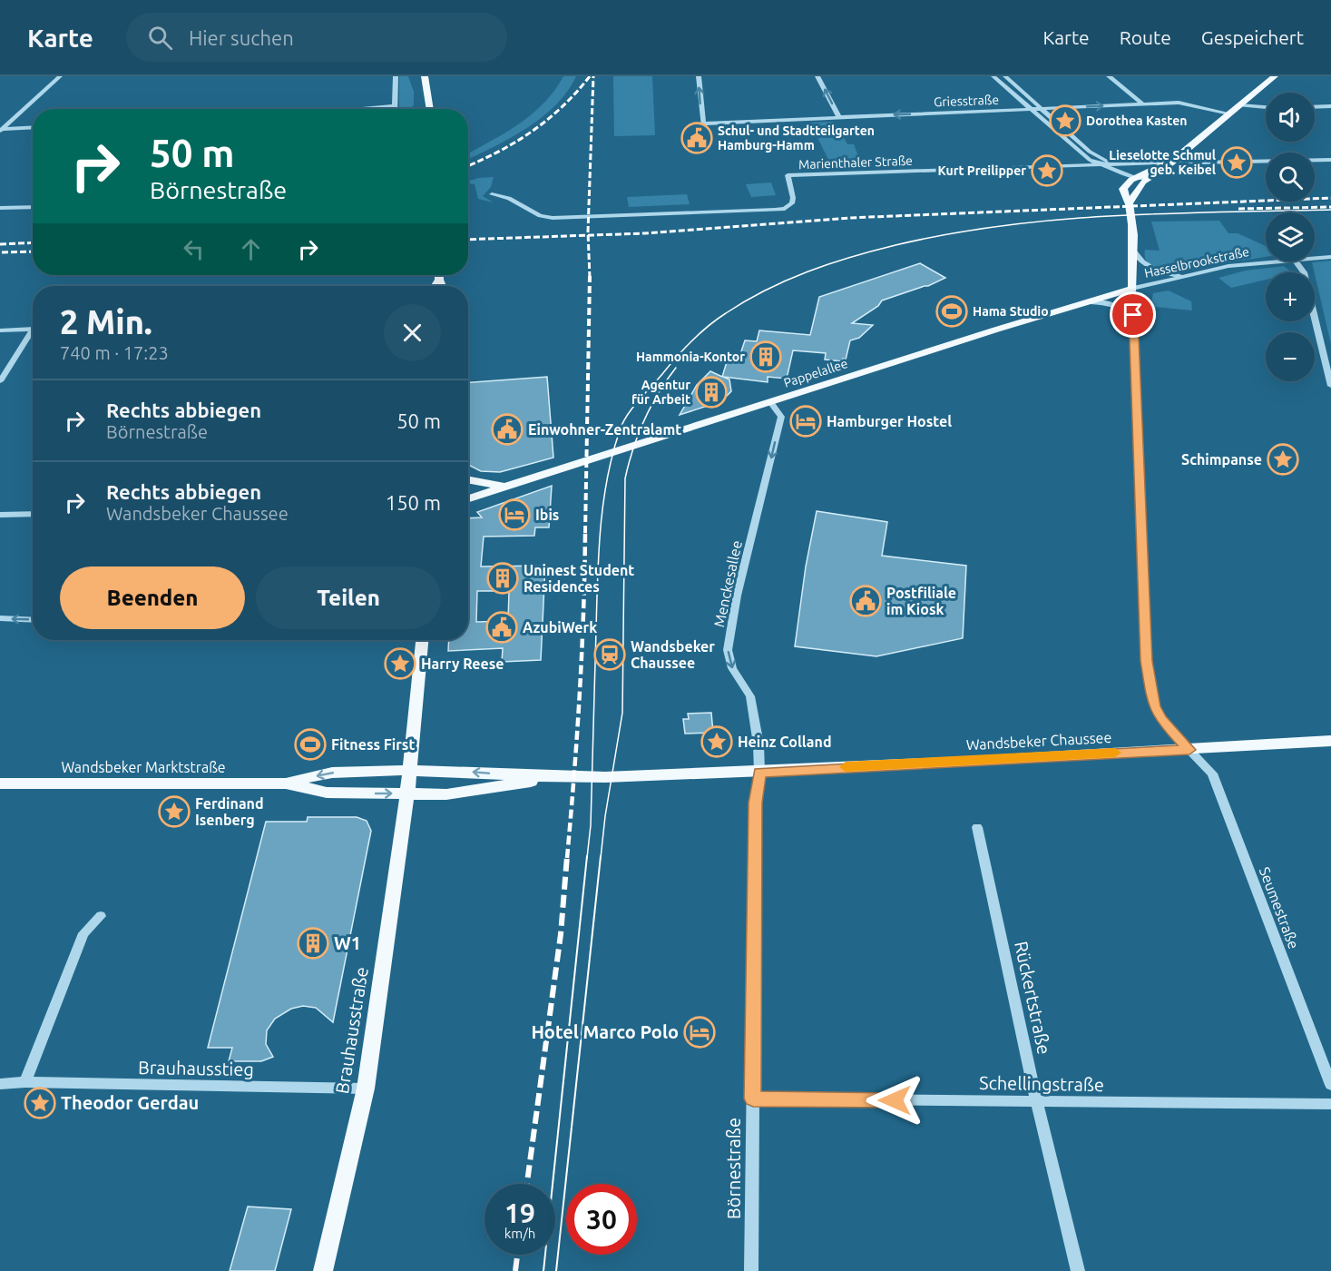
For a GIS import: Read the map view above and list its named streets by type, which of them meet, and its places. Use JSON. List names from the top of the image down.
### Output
{
  "streets": {
    "main road": [
      "Pappelallee",
      "Wandsbeker Chaussee",
      "Wandsbeker Marktstraße",
      "Brauhausstraße"
    ],
    "street": [
      "Griesstraße",
      "Marienthaler Straße",
      "Hasselbrookstraße",
      "Menckesallee",
      "Seumestraße",
      "Rückertstraße",
      "Brauhausstieg",
      "Schellingstraße",
      "Börnestraße"
    ]
  },
  "crossings": [
    ["Hasselbrookstraße", "Pappelallee"],
    ["Hasselbrookstraße", "Seumestraße"],
    ["Pappelallee", "Menckesallee"],
    ["Pappelallee", "Seumestraße"],
    ["Menckesallee", "Wandsbeker Chaussee"],
    ["Menckesallee", "Börnestraße"],
    ["Wandsbeker Chaussee", "Wandsbeker Marktstraße"],
    ["Wandsbeker Chaussee", "Seumestraße"],
    ["Wandsbeker Chaussee", "Börnestraße"],
    ["Wandsbeker Marktstraße", "Brauhausstraße"],
    ["Rückertstraße", "Schellingstraße"],
    ["Brauhausstraße", "Brauhausstieg"],
    ["Schellingstraße", "Börnestraße"]
  ],
  "one_way": ["Menckesallee"],
  "places": {
    "place": [
      "Dorothea Kasten",
      "Lieselotte Schmul geb. Keibel",
      "Kurt Preilipper",
      "Schimpanse",
      "Harry Reese",
      "Heinz Colland",
      "Ferdinand Isenberg",
      "Theodor Gerdau"
    ],
    "public building": [
      "Schul- und Stadtteilgarten Hamburg-Hamm",
      "Einwohner-Zentralamt",
      "Postfiliale im Kiosk",
      "AzubiWerk"
    ],
    "sports": ["Hama Studio", "Fitness First"],
    "building": [
      "Hammonia-Kontor",
      "Agentur für Arbeit",
      "Uninest Student Residences",
      "W1"
    ],
    "hotel": ["Hamburger Hostel", "Ibis", "Hotel Marco Polo"],
    "station": ["Wandsbeker Chaussee"]
  },
  "page": {
    "header": "Karte",
    "search": "Hier suchen",
    "nav": ["Karte", "Route", "Gespeichert"],
    "map_buttons": ["+", "−"],
    "turn": ["50 m", "Börnestraße"],
    "heading": ["2 Min.", "740 m · 17:23"],
    "list": [
      {
        "name": "Rechts abbiegen",
        "note": "Börnestraße",
        "value": "50 m"
      },
      {
        "name": "Rechts abbiegen",
        "note": "Wandsbeker Chaussee",
        "value": "150 m"
      }
    ],
    "buttons": ["Beenden", "Teilen"],
    "speed": "19 km/h",
    "limit": "30"
  }
}
